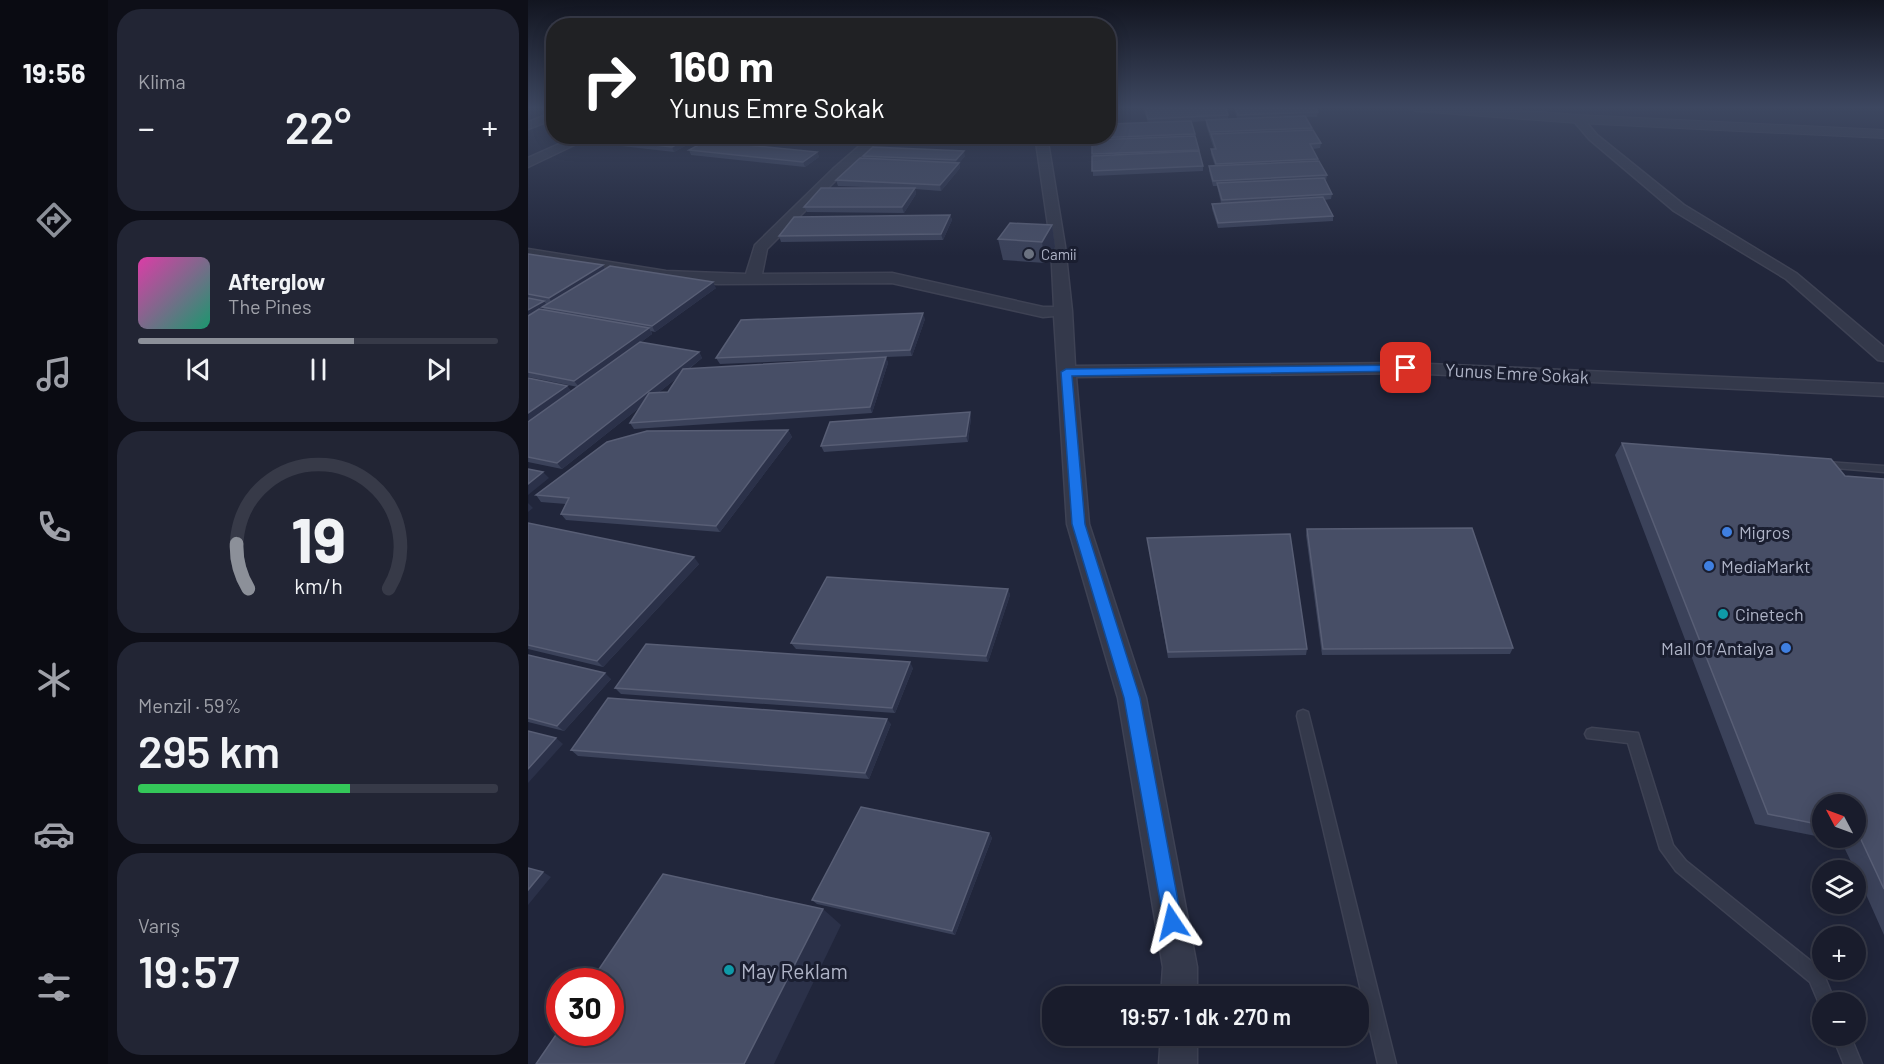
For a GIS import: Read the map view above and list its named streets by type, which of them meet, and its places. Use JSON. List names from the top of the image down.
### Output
{
  "streets": {
    "street": ["Yunus Emre Sokak"]
  },
  "places": [
    "Camii",
    "Migros",
    "MediaMarkt",
    "Cinetech",
    "Mall Of Antalya",
    "May Reklam"
  ],
  "north": "top left",
  "page": {
    "tabs": "19:56",
    "tile": [
      "Klima",
      ["Menzil · 59%", "295 km"],
      ["Varış", "19:57"]
    ],
    "turn": ["160 m", "Yunus Emre Sokak"],
    "heat": ["−", "22°", "+"],
    "song": ["Afterglow", "The Pines"],
    "map_buttons": ["+", "−"],
    "limit": "30",
    "trip": "19:57 · 1 dk · 270 m",
    "gauge": ["19", "km/h"]
  }
}
